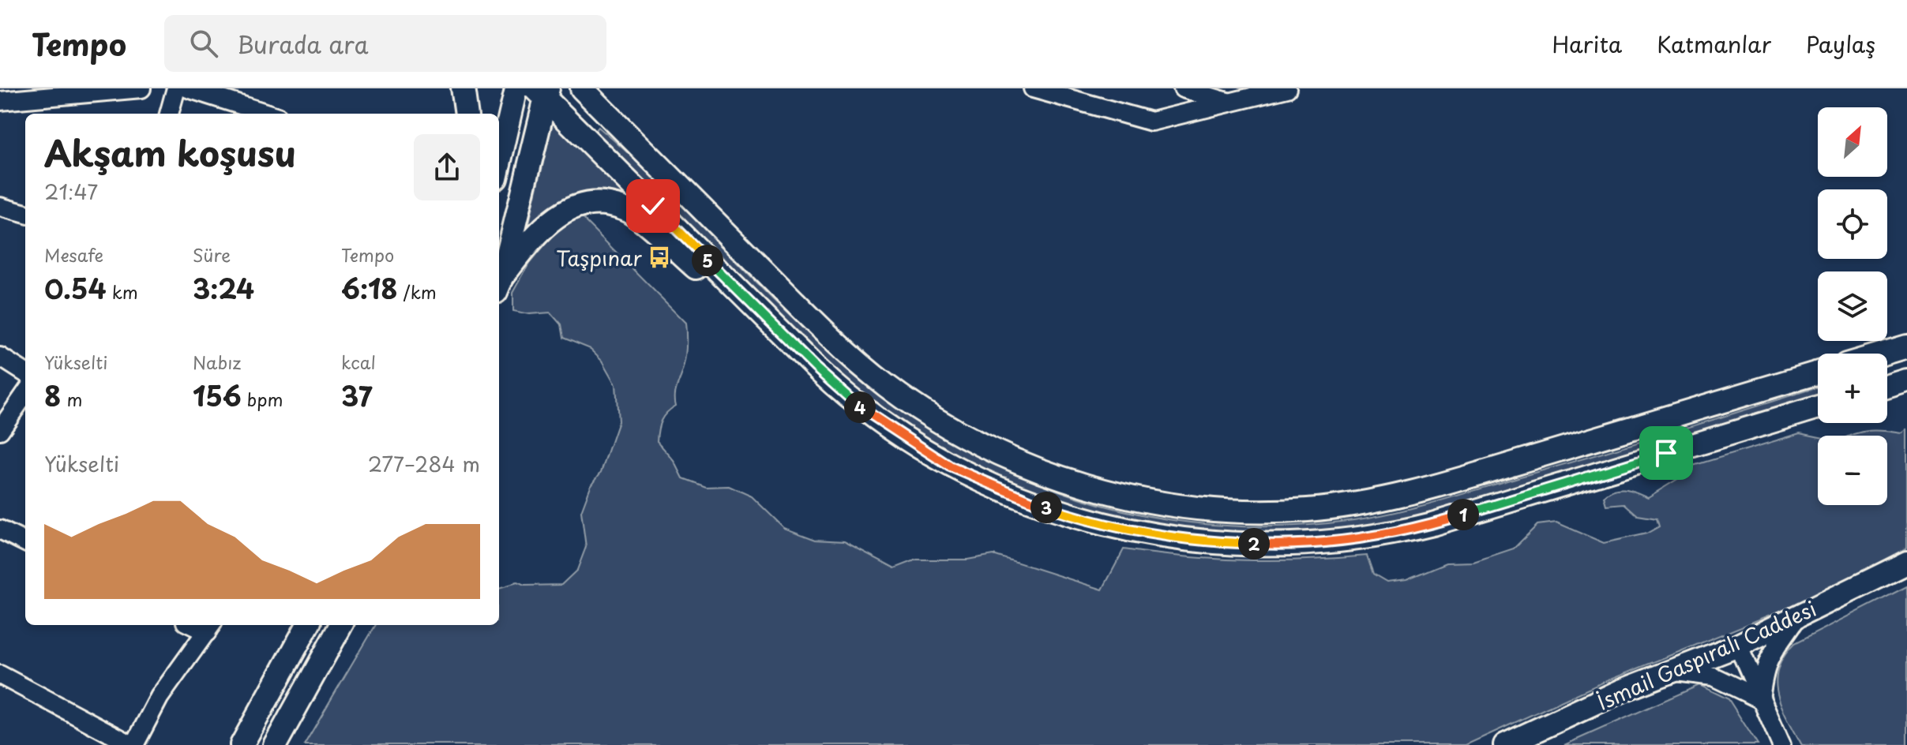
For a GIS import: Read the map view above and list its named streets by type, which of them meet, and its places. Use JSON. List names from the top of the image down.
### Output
{
  "streets": {
    "main road": ["İsmail Gaspıralı Caddesi"]
  },
  "places": {
    "bus stop": ["Taşpınar"]
  },
  "north": "top right",
  "page": {
    "header": "Tempo",
    "search": "Burada ara",
    "nav": ["Harita", "Katmanlar", "Paylaş"],
    "map_buttons": ["+", "−"],
    "heading": ["Akşam koşusu", "21:47"],
    "stats": [
      ["Mesafe", "0.54 km"],
      ["Süre", "3:24"],
      ["Tempo", "6:18 /km"],
      ["Yükselti", "8 m"],
      ["Nabız", "156 bpm"],
      ["kcal", "37"]
    ],
    "pins": [
      "5",
      "4",
      "3",
      "1",
      "2"
    ],
    "chart": ["Yükselti", "277–284 m"]
  }
}
